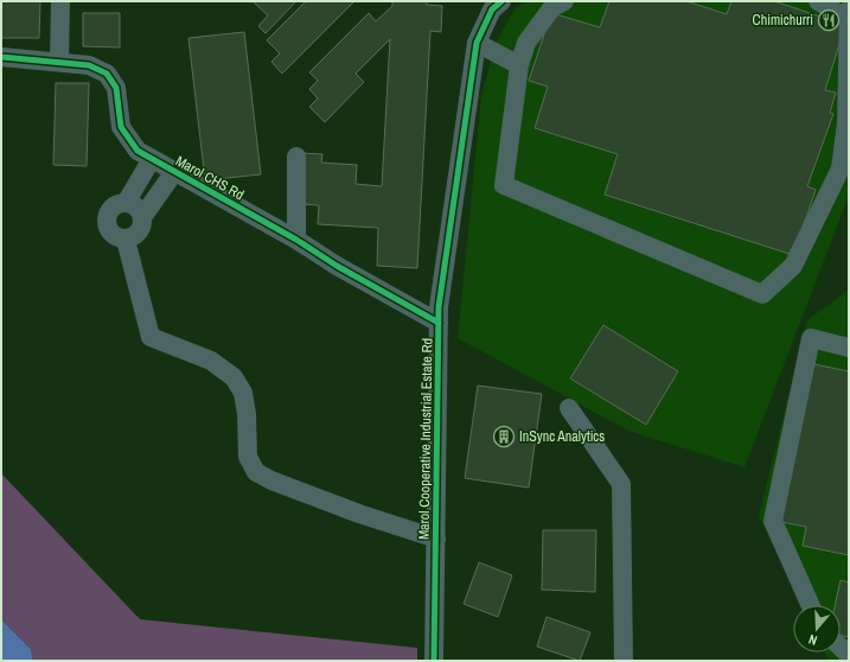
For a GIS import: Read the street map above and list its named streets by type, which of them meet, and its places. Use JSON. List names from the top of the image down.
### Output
{
  "streets": {
    "street": ["Marol CHS Rd", "Marol Cooperative Industrial Estate Rd"]
  },
  "crossings": [
    ["Marol CHS Rd", "Marol Cooperative Industrial Estate Rd"]
  ],
  "places": {
    "restaurant": ["Chimichurri"],
    "building": ["InSync Analytics"]
  },
  "north": "bottom"
}
